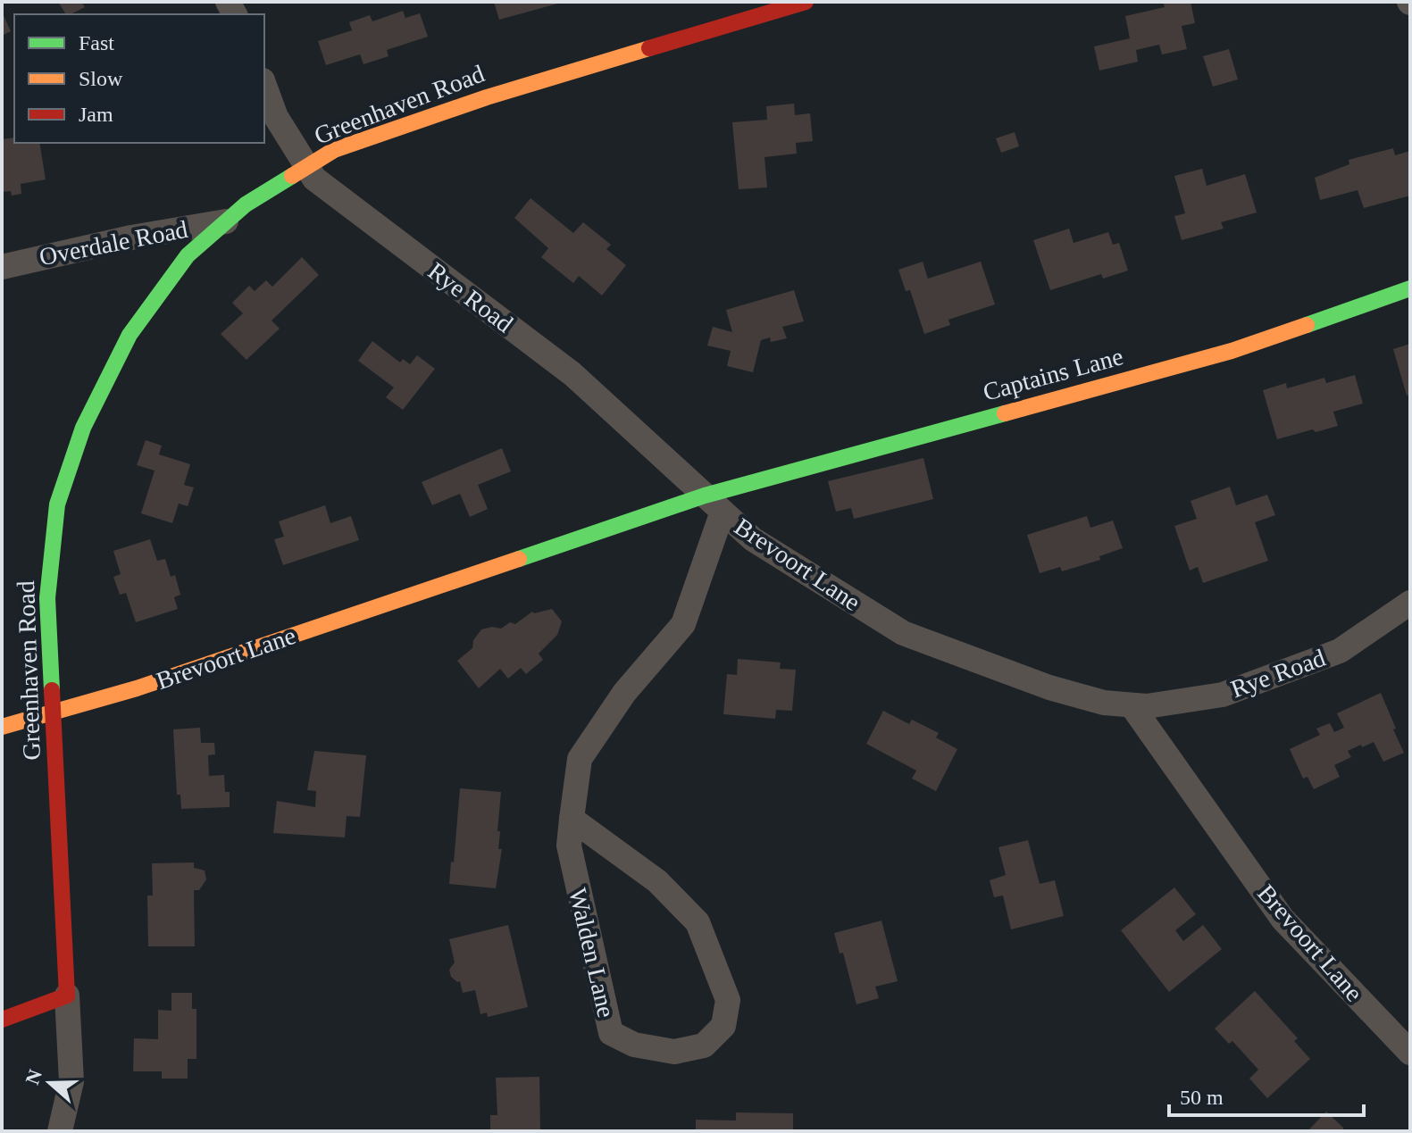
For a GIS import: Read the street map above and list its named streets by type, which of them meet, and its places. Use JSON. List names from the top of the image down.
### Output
{
  "streets": {
    "street": [
      "Greenhaven Road",
      "Overdale Road",
      "Rye Road",
      "Captains Lane",
      "Brevoort Lane",
      "Walden Lane"
    ]
  },
  "crossings": [
    ["Greenhaven Road", "Overdale Road"],
    ["Greenhaven Road", "Rye Road"],
    ["Greenhaven Road", "Brevoort Lane"],
    ["Rye Road", "Captains Lane"],
    ["Rye Road", "Brevoort Lane"],
    ["Rye Road", "Walden Lane"],
    ["Captains Lane", "Brevoort Lane"],
    ["Captains Lane", "Walden Lane"],
    ["Brevoort Lane", "Walden Lane"]
  ],
  "legend": ["Fast", "Slow", "Jam"],
  "scale_bar": "50 m",
  "north": "left"
}
